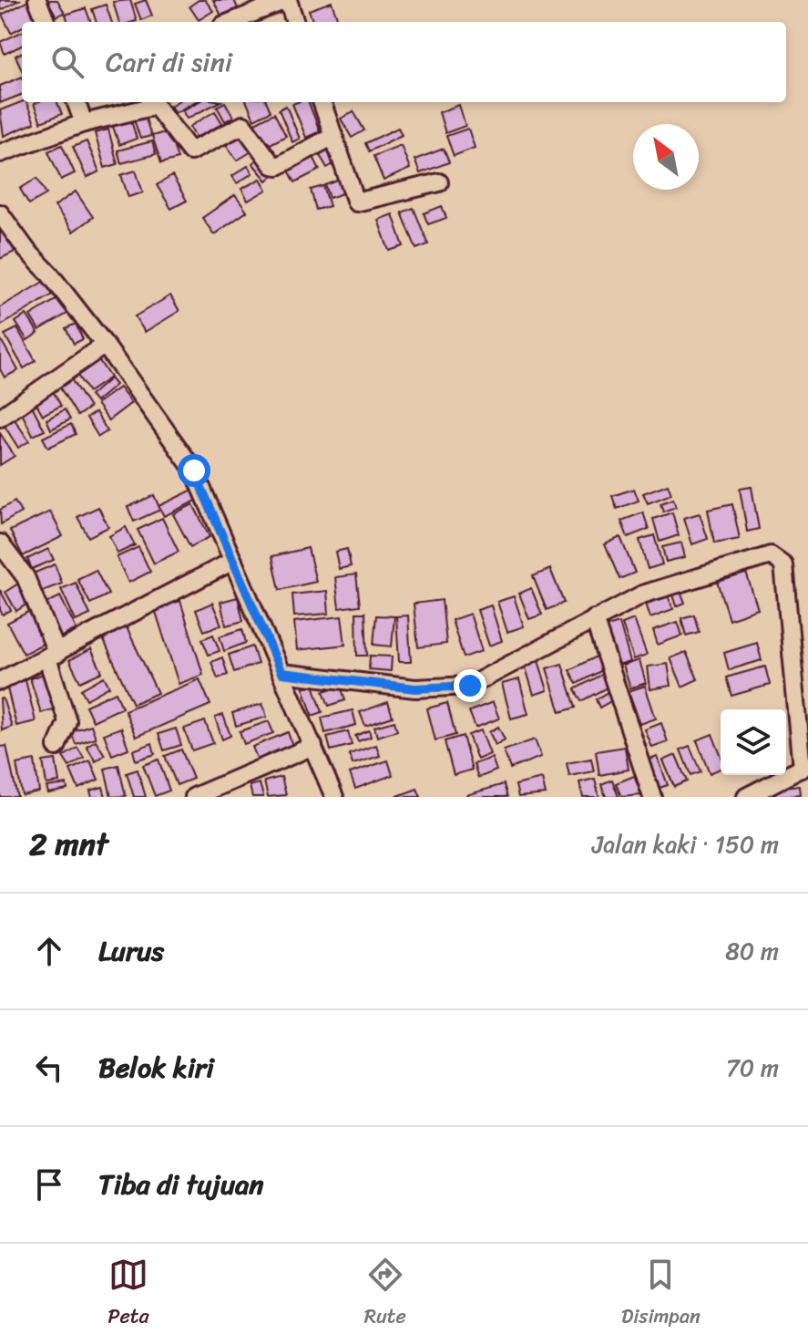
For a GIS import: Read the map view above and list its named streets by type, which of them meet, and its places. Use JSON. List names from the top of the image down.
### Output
{
  "north": "top left",
  "page": {
    "search": "Cari di sini",
    "heading": ["2 mnt", "Jalan kaki · 150 m"],
    "list": [
      ["Lurus", "80 m"],
      ["Belok kiri", "70 m"],
      "Tiba di tujuan"
    ],
    "nav": ["Peta", "Rute", "Disimpan"]
  }
}
